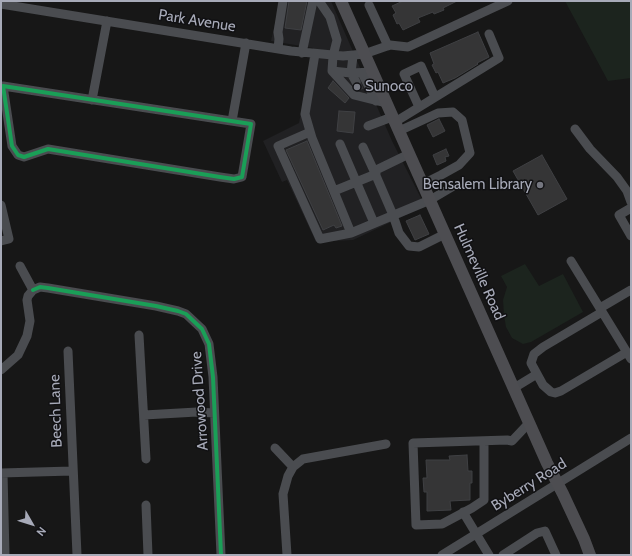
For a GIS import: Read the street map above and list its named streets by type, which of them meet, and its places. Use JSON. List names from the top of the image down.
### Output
{
  "streets": {
    "main road": ["Hulmeville Road"],
    "street": [
      "Park Avenue",
      "Arrowood Drive",
      "Beech Lane",
      "Byberry Road"
    ]
  },
  "crossings": [
    ["Park Avenue", "Hulmeville Road"],
    ["Hulmeville Road", "Byberry Road"]
  ],
  "places": ["Sunoco", "Bensalem Library"],
  "north": "bottom right"
}
